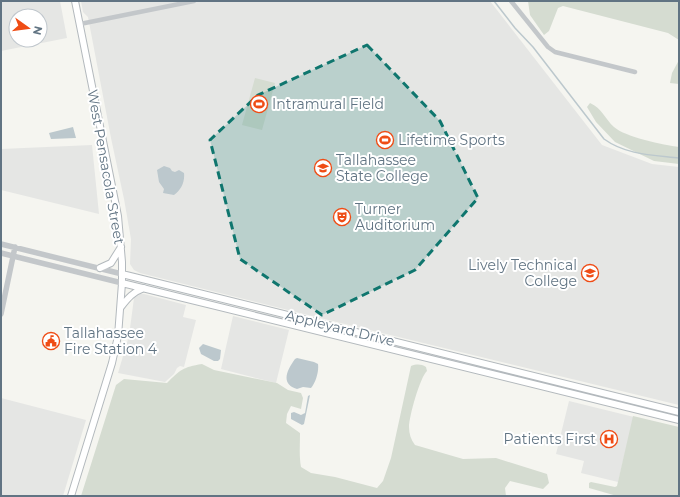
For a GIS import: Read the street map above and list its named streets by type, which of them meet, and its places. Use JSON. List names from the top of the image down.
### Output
{
  "streets": {
    "main road": ["West Pensacola Street", "Appleyard Drive"]
  },
  "crossings": [
    ["West Pensacola Street", "Appleyard Drive"]
  ],
  "places": {
    "sports": ["Intramural Field", "Lifetime Sports"],
    "school or university": ["Tallahassee State College", "Lively Technical College"],
    "theatre": ["Turner Auditorium"],
    "public building": ["Tallahassee Fire Station 4"],
    "hospital": ["Patients First"]
  },
  "north": "right"
}
